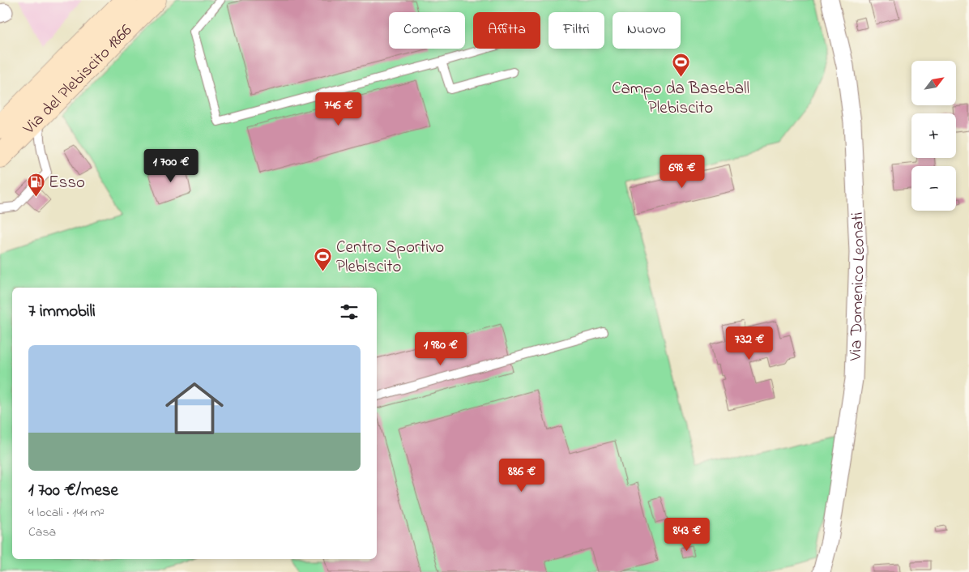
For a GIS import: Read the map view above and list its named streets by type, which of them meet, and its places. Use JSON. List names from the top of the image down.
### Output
{
  "streets": {
    "main road": ["Via del Plebiscito 1866"],
    "street": ["Via Domenico Leonati"]
  },
  "places": {
    "sports": ["Campo da Baseball Plebiscito", "Centro Sportivo Plebiscito"],
    "fuel station": ["Esso"]
  },
  "north": "top right",
  "page": {
    "chip": [
      "Compra",
      "Affitta",
      "Filtri",
      "Nuovo"
    ],
    "map_buttons": ["+", "−"],
    "price": [
      "746 €",
      "1 700 €",
      "698 €",
      "732 €",
      "1 980 €",
      "886 €",
      "843 €"
    ],
    "heading": "7 immobili",
    "list": [
      {
        "name": "1 700 €/mese",
        "note": "4 locali · 144 m² · Casa"
      }
    ]
  }
}
